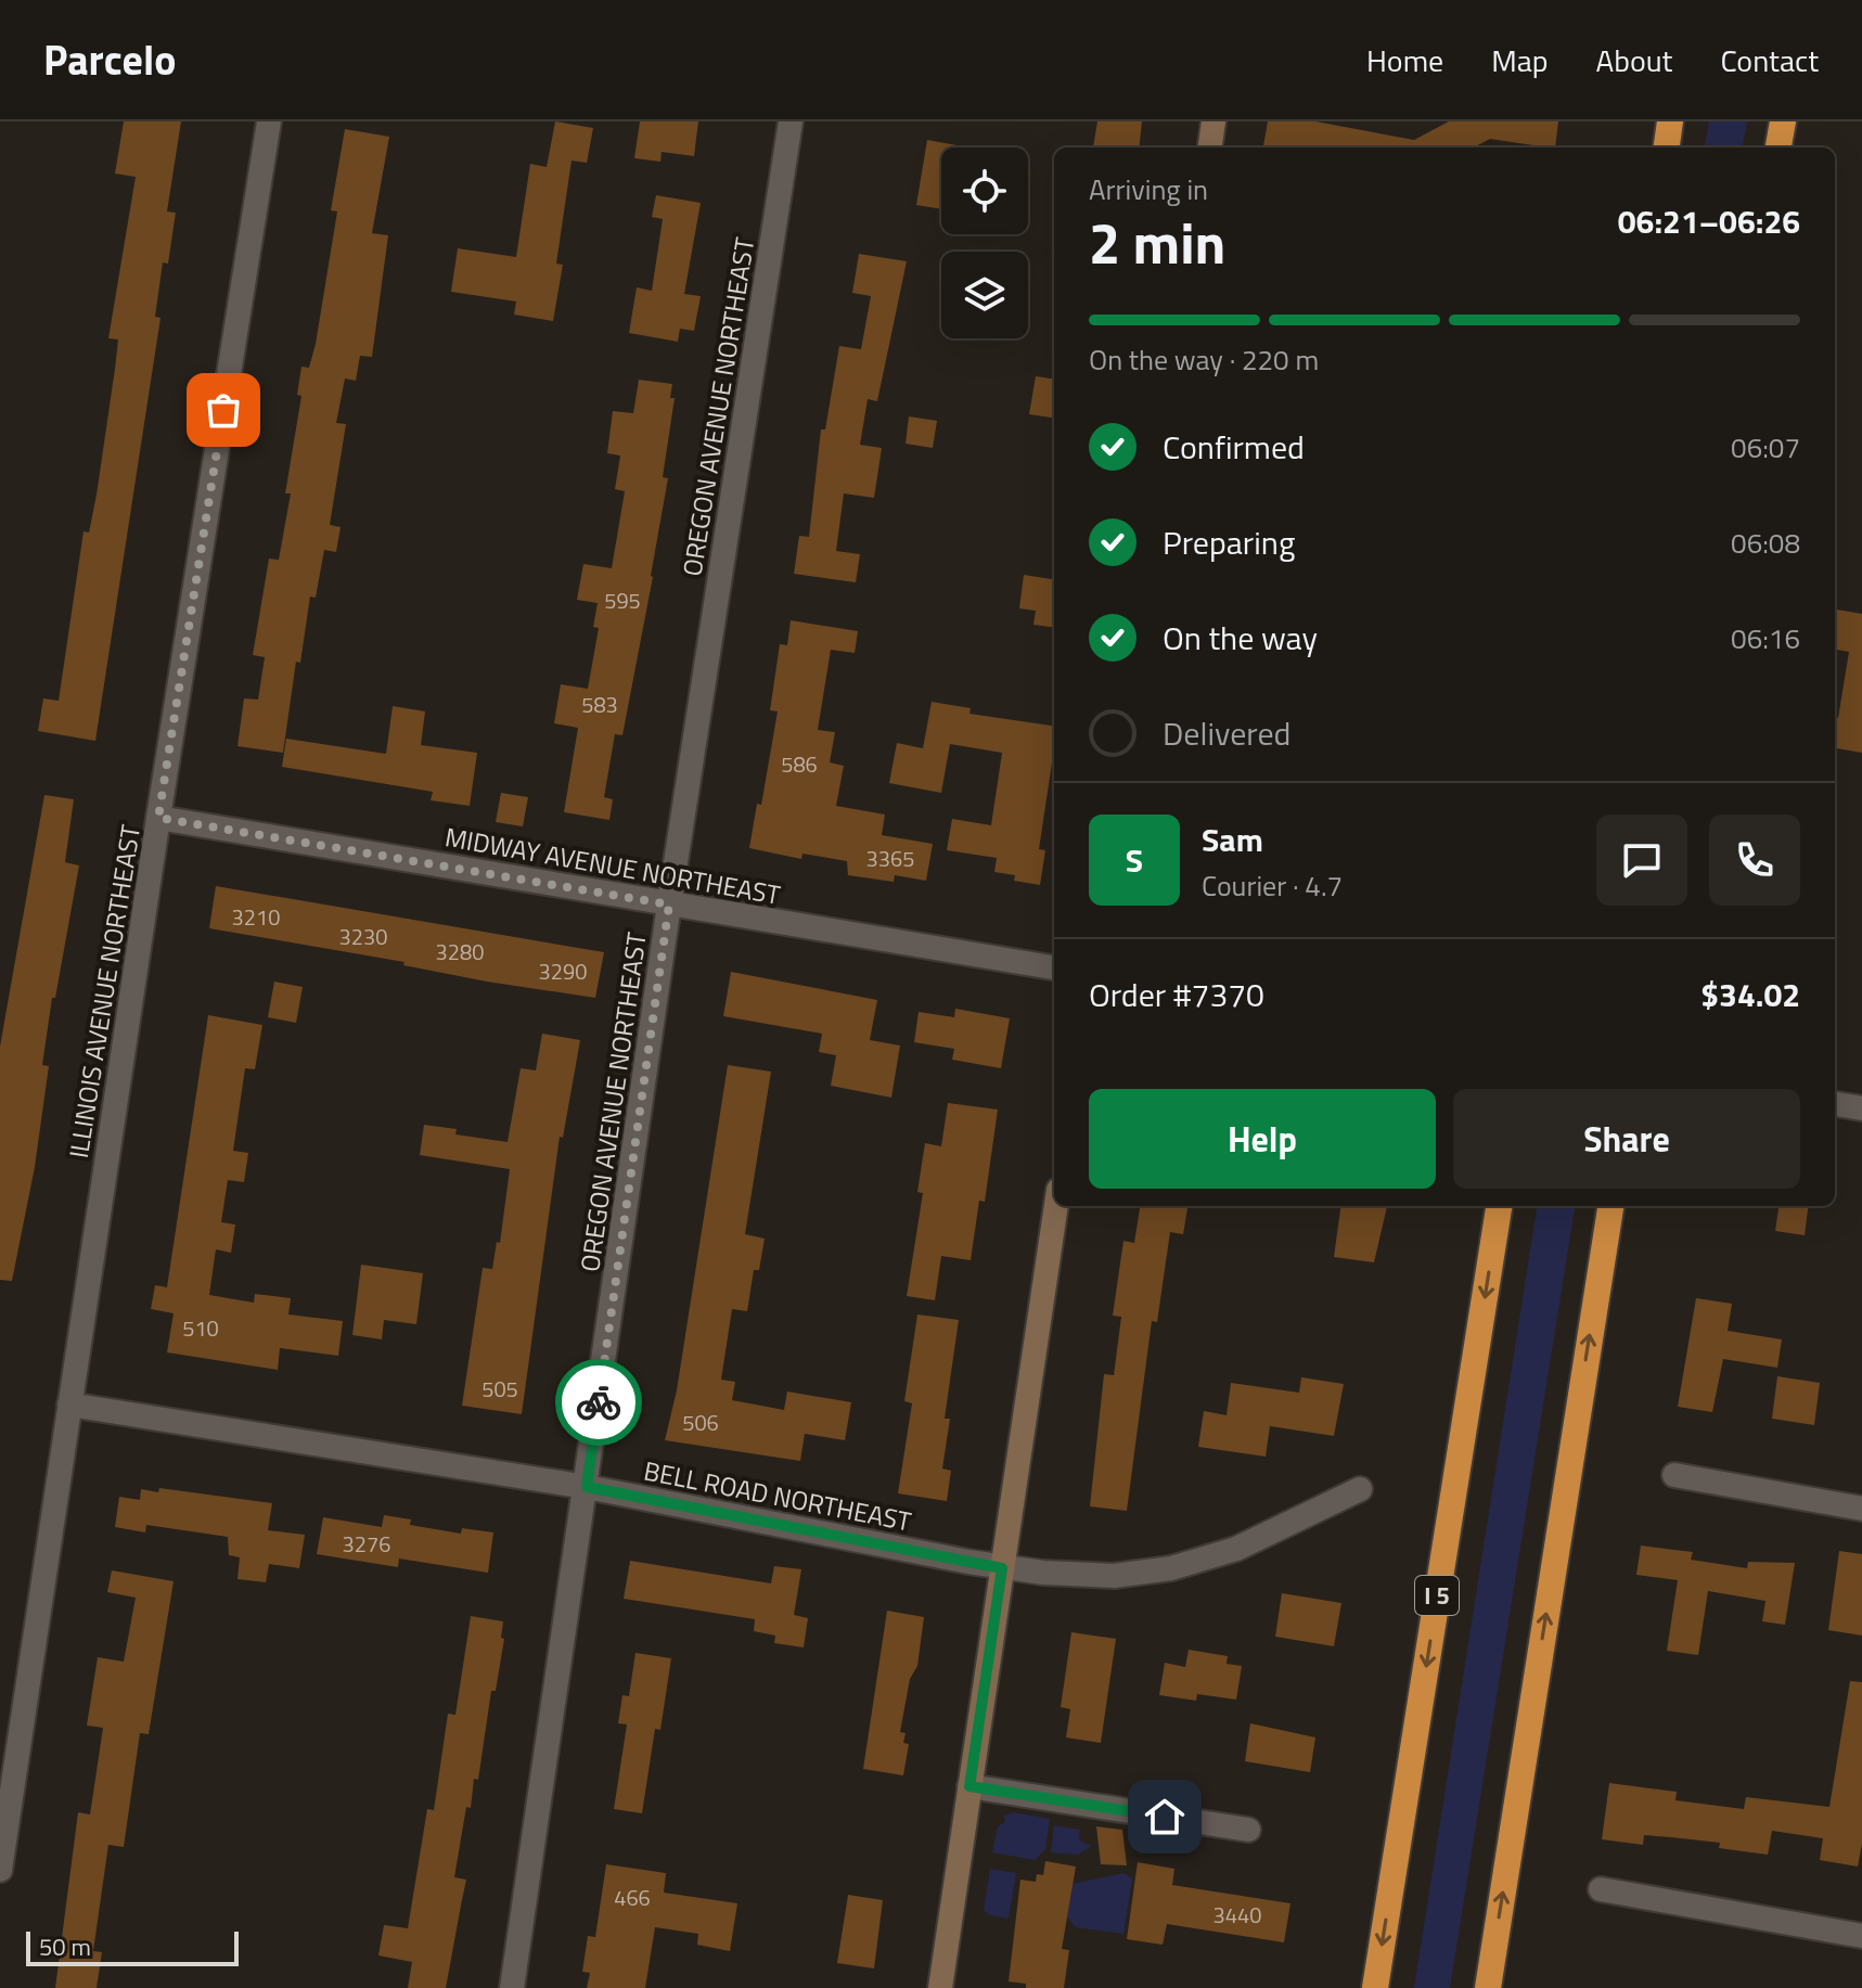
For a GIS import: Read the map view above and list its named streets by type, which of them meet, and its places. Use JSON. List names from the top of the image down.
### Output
{
  "streets": {
    "highway": ["I 5"],
    "street": [
      "OREGON AVENUE NORTHEAST",
      "MIDWAY AVENUE NORTHEAST",
      "ILLINOIS AVENUE NORTHEAST",
      "BELL ROAD NORTHEAST"
    ]
  },
  "crossings": [
    ["OREGON AVENUE NORTHEAST", "MIDWAY AVENUE NORTHEAST"],
    ["OREGON AVENUE NORTHEAST", "BELL ROAD NORTHEAST"],
    ["MIDWAY AVENUE NORTHEAST", "ILLINOIS AVENUE NORTHEAST"],
    ["ILLINOIS AVENUE NORTHEAST", "BELL ROAD NORTHEAST"]
  ],
  "house_numbers": [
    "595",
    "583",
    "586",
    "3365",
    "3210",
    "3230",
    "3280",
    "3290",
    "510",
    "505",
    "506",
    "3276",
    "466",
    "3440"
  ],
  "scale_bar": "50 m",
  "page": {
    "header": "Parcelo",
    "nav": [
      "Home",
      "Map",
      "About",
      "Contact"
    ],
    "heading": ["2 min", "Arriving in", "06:21–06:26"],
    "panel": [
      "Sam",
      "Courier · 4.7",
      "Order #7370",
      "$34.02"
    ],
    "bar": "On the way · 220 m",
    "list": [
      ["Confirmed", "06:07"],
      ["Preparing", "06:08"],
      ["On the way", "06:16"],
      "Delivered"
    ],
    "round": "S",
    "buttons": ["Help", "Share"],
    "scale": "50 m"
  }
}
